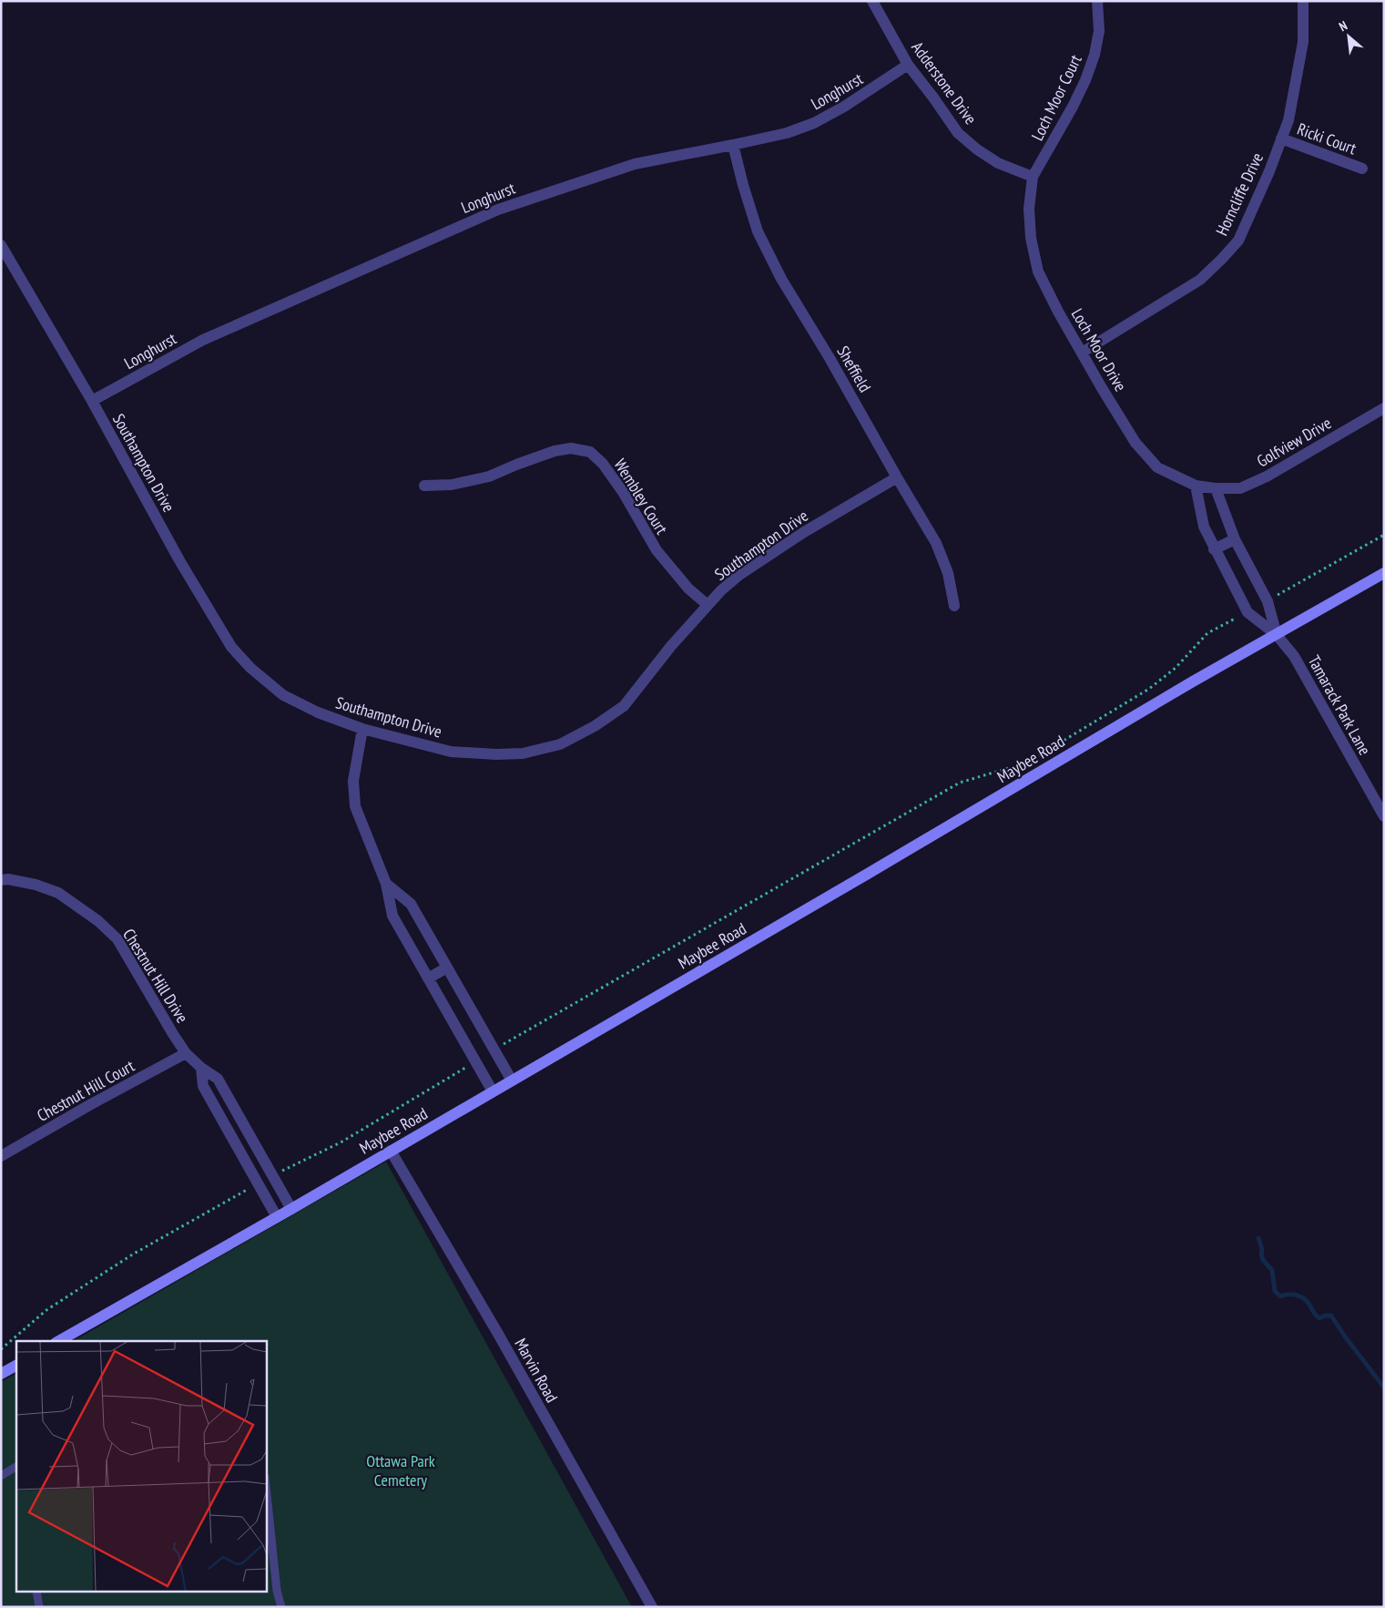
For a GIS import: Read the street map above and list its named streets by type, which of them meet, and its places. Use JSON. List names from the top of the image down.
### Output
{
  "streets": {
    "main road": ["Maybee Road"],
    "street": [
      "Adderstone Drive",
      "Longhurst",
      "Loch Moor Court",
      "Ricki Court",
      "Horncliffe Drive",
      "Loch Moor Drive",
      "Sheffield",
      "Golfview Drive",
      "Southampton Drive",
      "Wembley Court",
      "Tamarack Park Lane",
      "Chestnut Hill Drive",
      "Chestnut Hill Court",
      "Marvin Road"
    ]
  },
  "crossings": [
    ["Adderstone Drive", "Longhurst"],
    ["Adderstone Drive", "Loch Moor Court"],
    ["Adderstone Drive", "Loch Moor Drive"],
    ["Longhurst", "Sheffield"],
    ["Longhurst", "Southampton Drive"],
    ["Loch Moor Court", "Loch Moor Drive"],
    ["Ricki Court", "Horncliffe Drive"],
    ["Horncliffe Drive", "Loch Moor Drive"],
    ["Loch Moor Drive", "Golfview Drive"],
    ["Sheffield", "Southampton Drive"],
    ["Southampton Drive", "Wembley Court"],
    ["Tamarack Park Lane", "Maybee Road"],
    ["Maybee Road", "Chestnut Hill Drive"],
    ["Maybee Road", "Marvin Road"],
    ["Chestnut Hill Drive", "Chestnut Hill Court"]
  ],
  "parks": ["Ottawa Park Cemetery"],
  "north": "top left"
}
